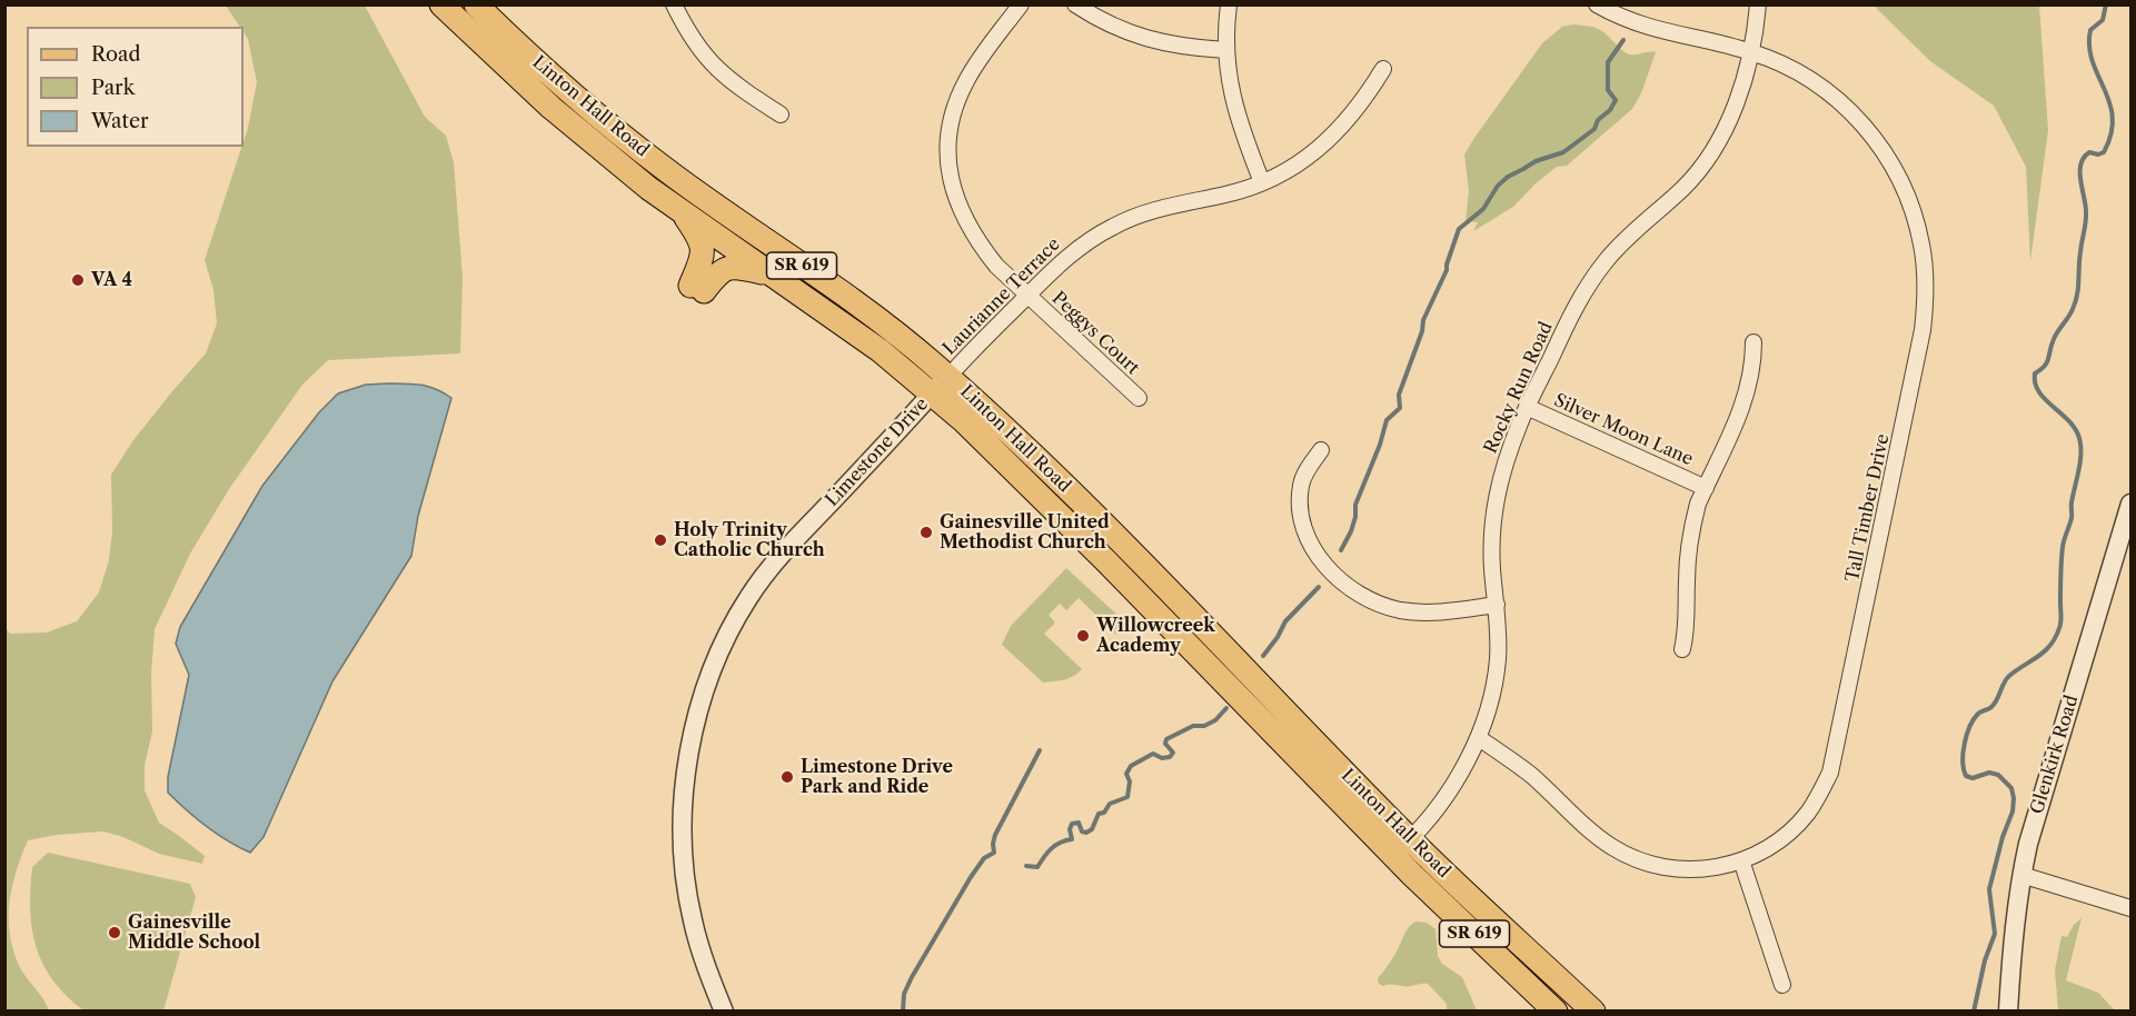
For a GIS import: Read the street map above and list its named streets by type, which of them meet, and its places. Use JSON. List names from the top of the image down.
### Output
{
  "streets": {
    "main road": ["Linton Hall Road", "SR 619"],
    "street": [
      "Laurianne Terrace",
      "Peggys Court",
      "Rocky Run Road",
      "Silver Moon Lane",
      "Limestone Drive",
      "Tall Timber Drive",
      "Glenkirk Road"
    ]
  },
  "crossings": [
    ["Linton Hall Road", "Laurianne Terrace"],
    ["Linton Hall Road", "Rocky Run Road"],
    ["Linton Hall Road", "Limestone Drive"],
    ["Laurianne Terrace", "Peggys Court"],
    ["Laurianne Terrace", "Limestone Drive"],
    ["Rocky Run Road", "Silver Moon Lane"],
    ["Rocky Run Road", "Tall Timber Drive"]
  ],
  "places": [
    "VA 4",
    "Gainesville United Methodist Church",
    "Holy Trinity Catholic Church",
    "Willowcreek Academy",
    "Limestone Drive Park and Ride",
    "Gainesville Middle School"
  ],
  "legend": ["Road", "Park", "Water"]
}
